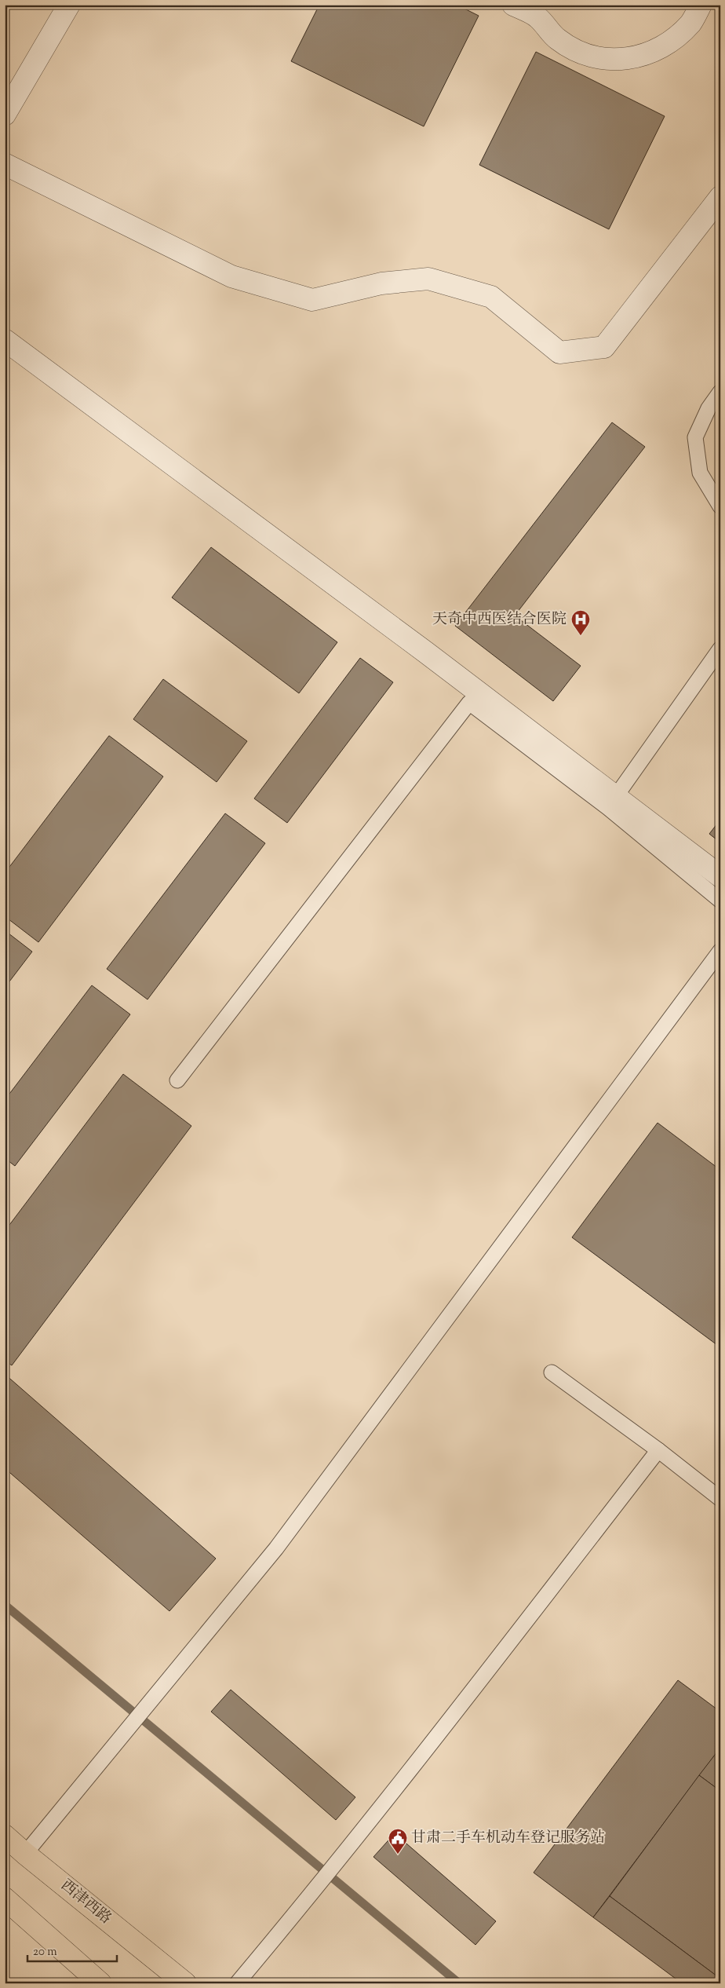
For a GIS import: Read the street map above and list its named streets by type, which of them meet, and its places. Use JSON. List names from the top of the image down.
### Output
{
  "streets": {
    "main road": ["西津西路"]
  },
  "places": {
    "hospital": ["天奇中西医结合医院"],
    "public building": ["甘肃二手车机动车登记服务站"]
  },
  "scale_bar": "20 m"
}
